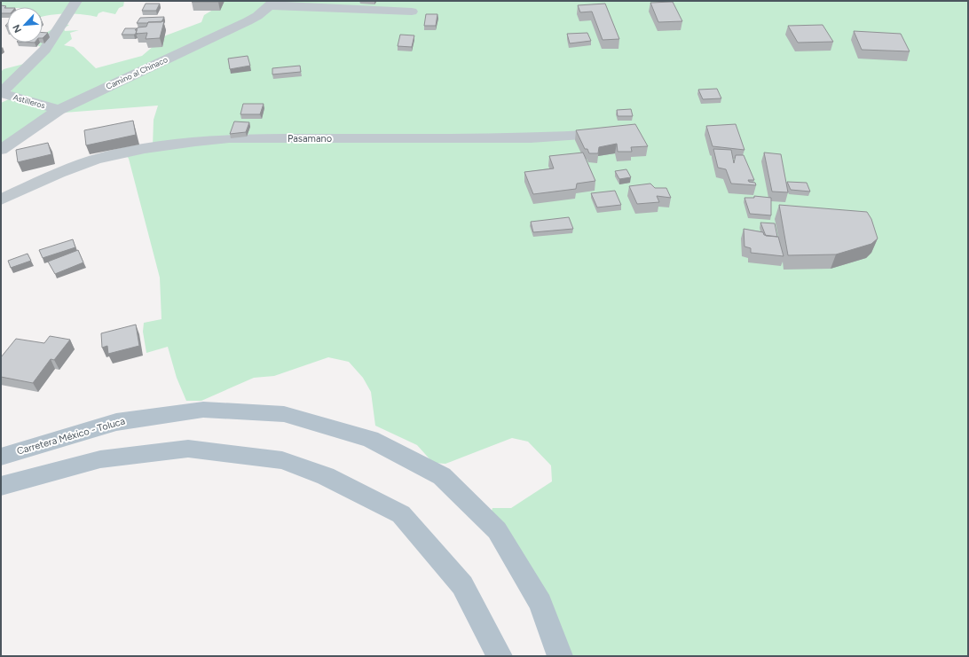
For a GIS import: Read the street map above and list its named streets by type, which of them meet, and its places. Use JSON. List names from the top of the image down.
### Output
{
  "streets": {
    "main road": ["Carretera México - Toluca"],
    "street": ["Camino al Chinaco", "Astilleros", "Pasamano"]
  },
  "crossings": [
    ["Camino al Chinaco", "Astilleros"]
  ],
  "north": "bottom left"
}
